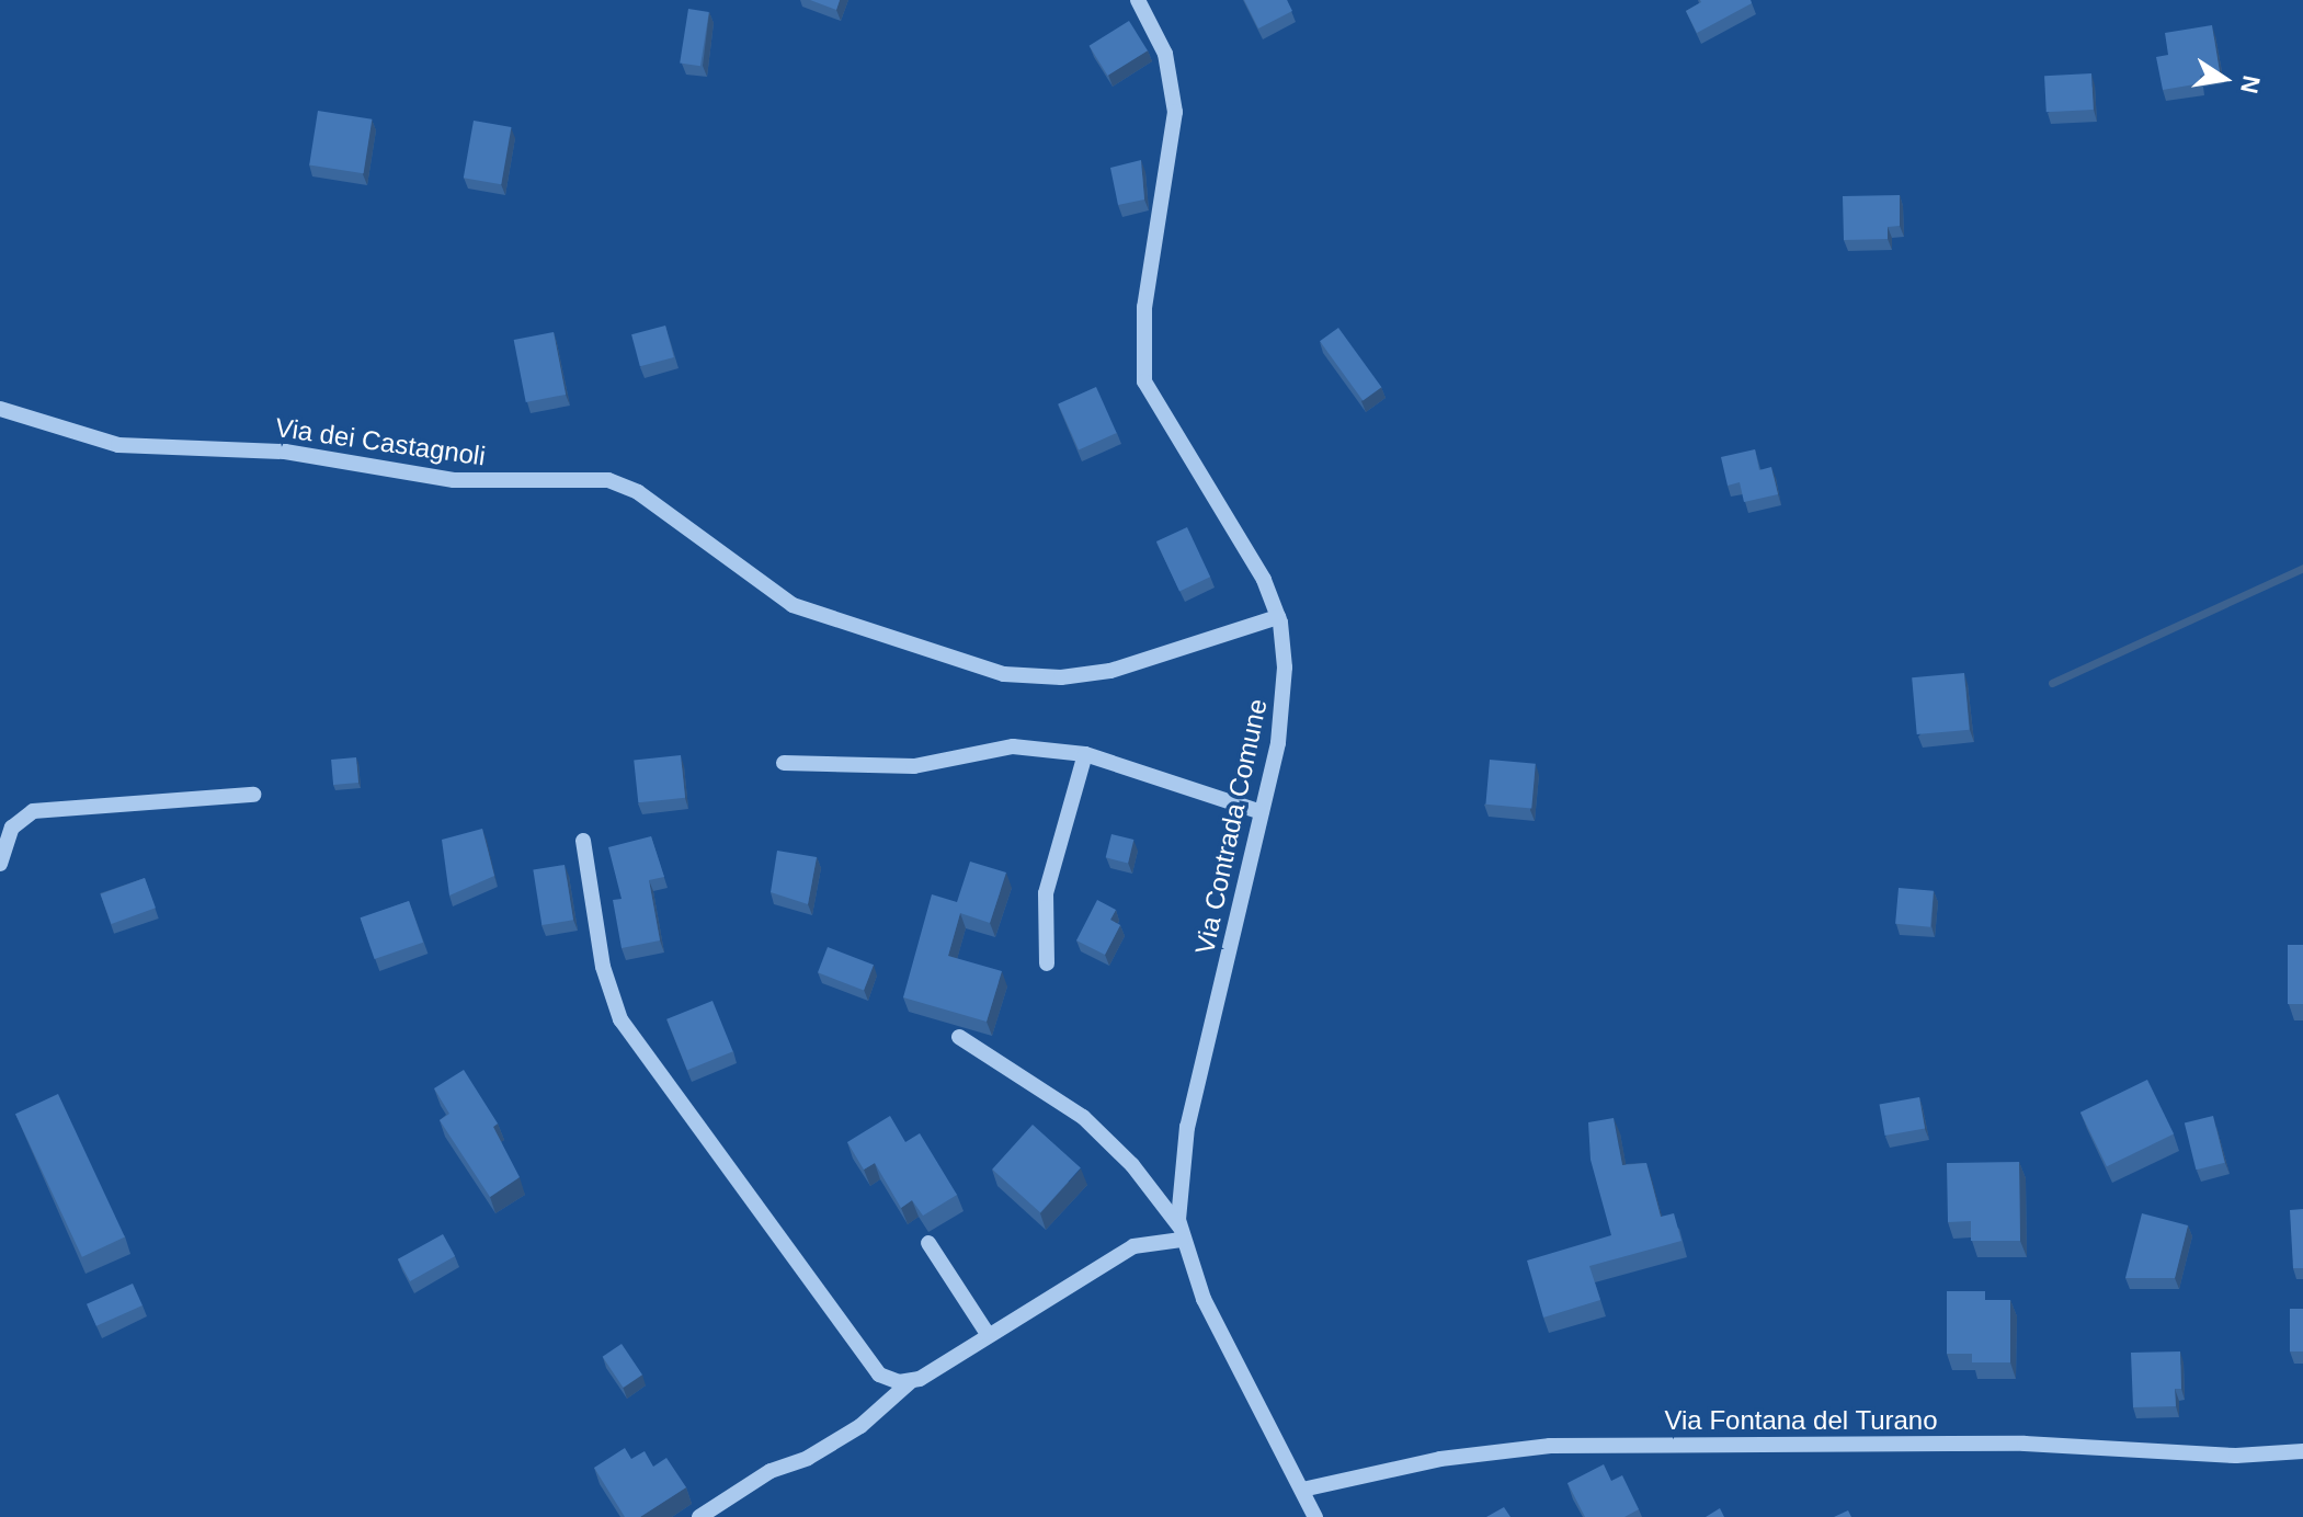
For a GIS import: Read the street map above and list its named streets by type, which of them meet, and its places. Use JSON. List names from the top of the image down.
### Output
{
  "streets": {
    "street": ["Via dei Castagnoli", "Via Contrada Comune", "Via Fontana del Turano"]
  },
  "crossings": [
    ["Via dei Castagnoli", "Via Contrada Comune"],
    ["Via Contrada Comune", "Via Fontana del Turano"]
  ],
  "north": "right"
}
